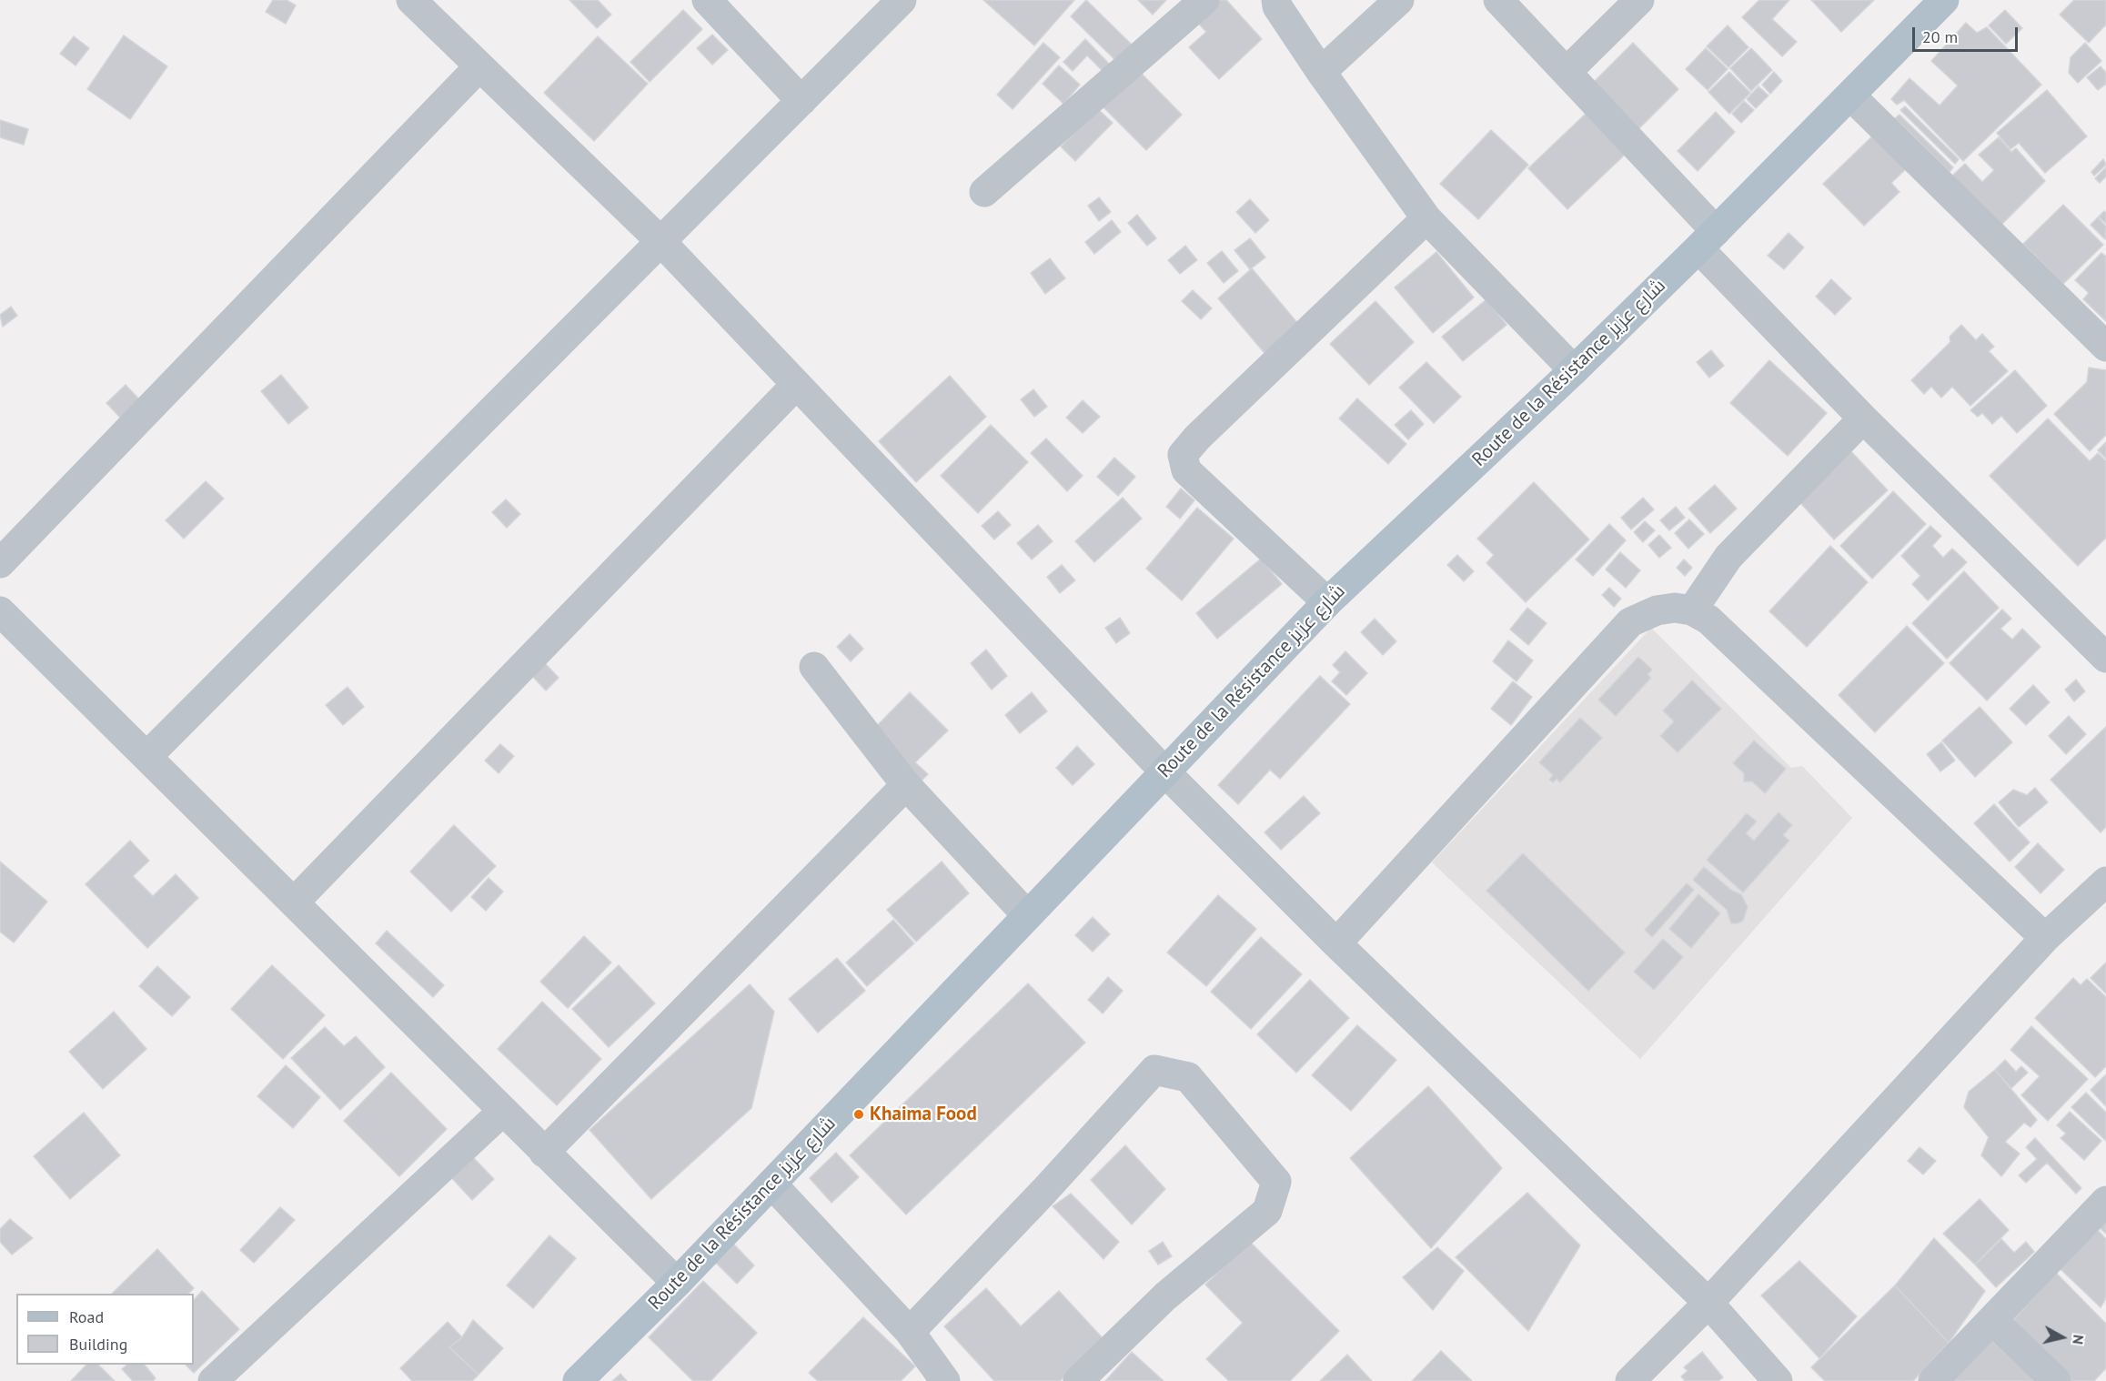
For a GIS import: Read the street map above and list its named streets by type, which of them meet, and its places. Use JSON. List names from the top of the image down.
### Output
{
  "streets": {
    "main road": ["Route de la Résistance شارع عزيز"]
  },
  "places": ["Khaima Food"],
  "legend": ["Road", "Building"],
  "scale_bar": "20 m",
  "north": "right"
}
